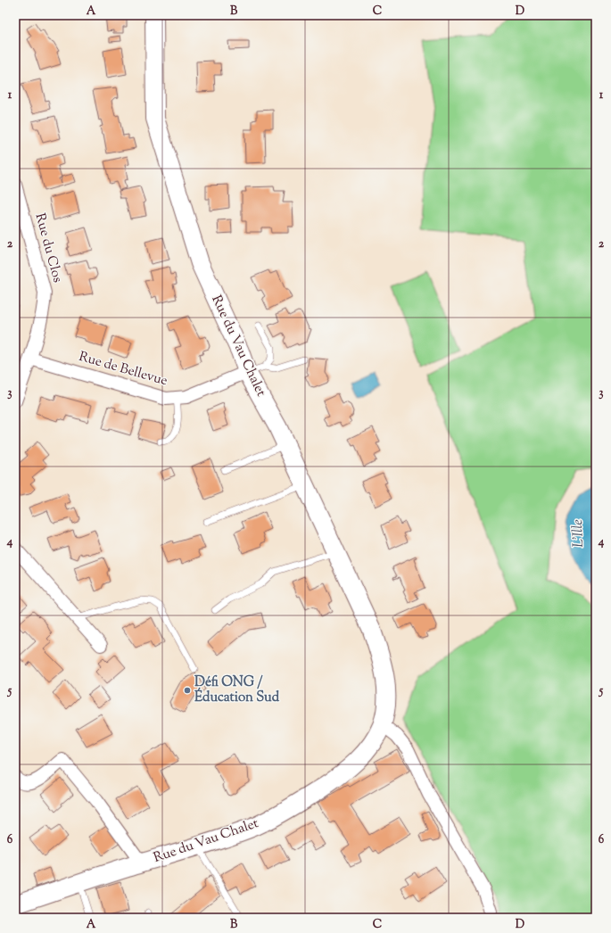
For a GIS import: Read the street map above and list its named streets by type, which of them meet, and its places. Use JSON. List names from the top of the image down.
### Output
{
  "streets": {
    "street": ["Rue du Clos", "Rue du Vau Chalet", "Rue de Bellevue"]
  },
  "crossings": [
    ["Rue du Clos", "Rue de Bellevue"],
    ["Rue du Vau Chalet", "Rue de Bellevue"]
  ],
  "water": ["L'Ille"],
  "places": ["Défi ONG / Éducation Sud"],
  "grid": {
    "columns": [
      "A",
      "B",
      "C",
      "D"
    ],
    "rows": [
      "1",
      "2",
      "3",
      "4",
      "5",
      "6"
    ]
  }
}
